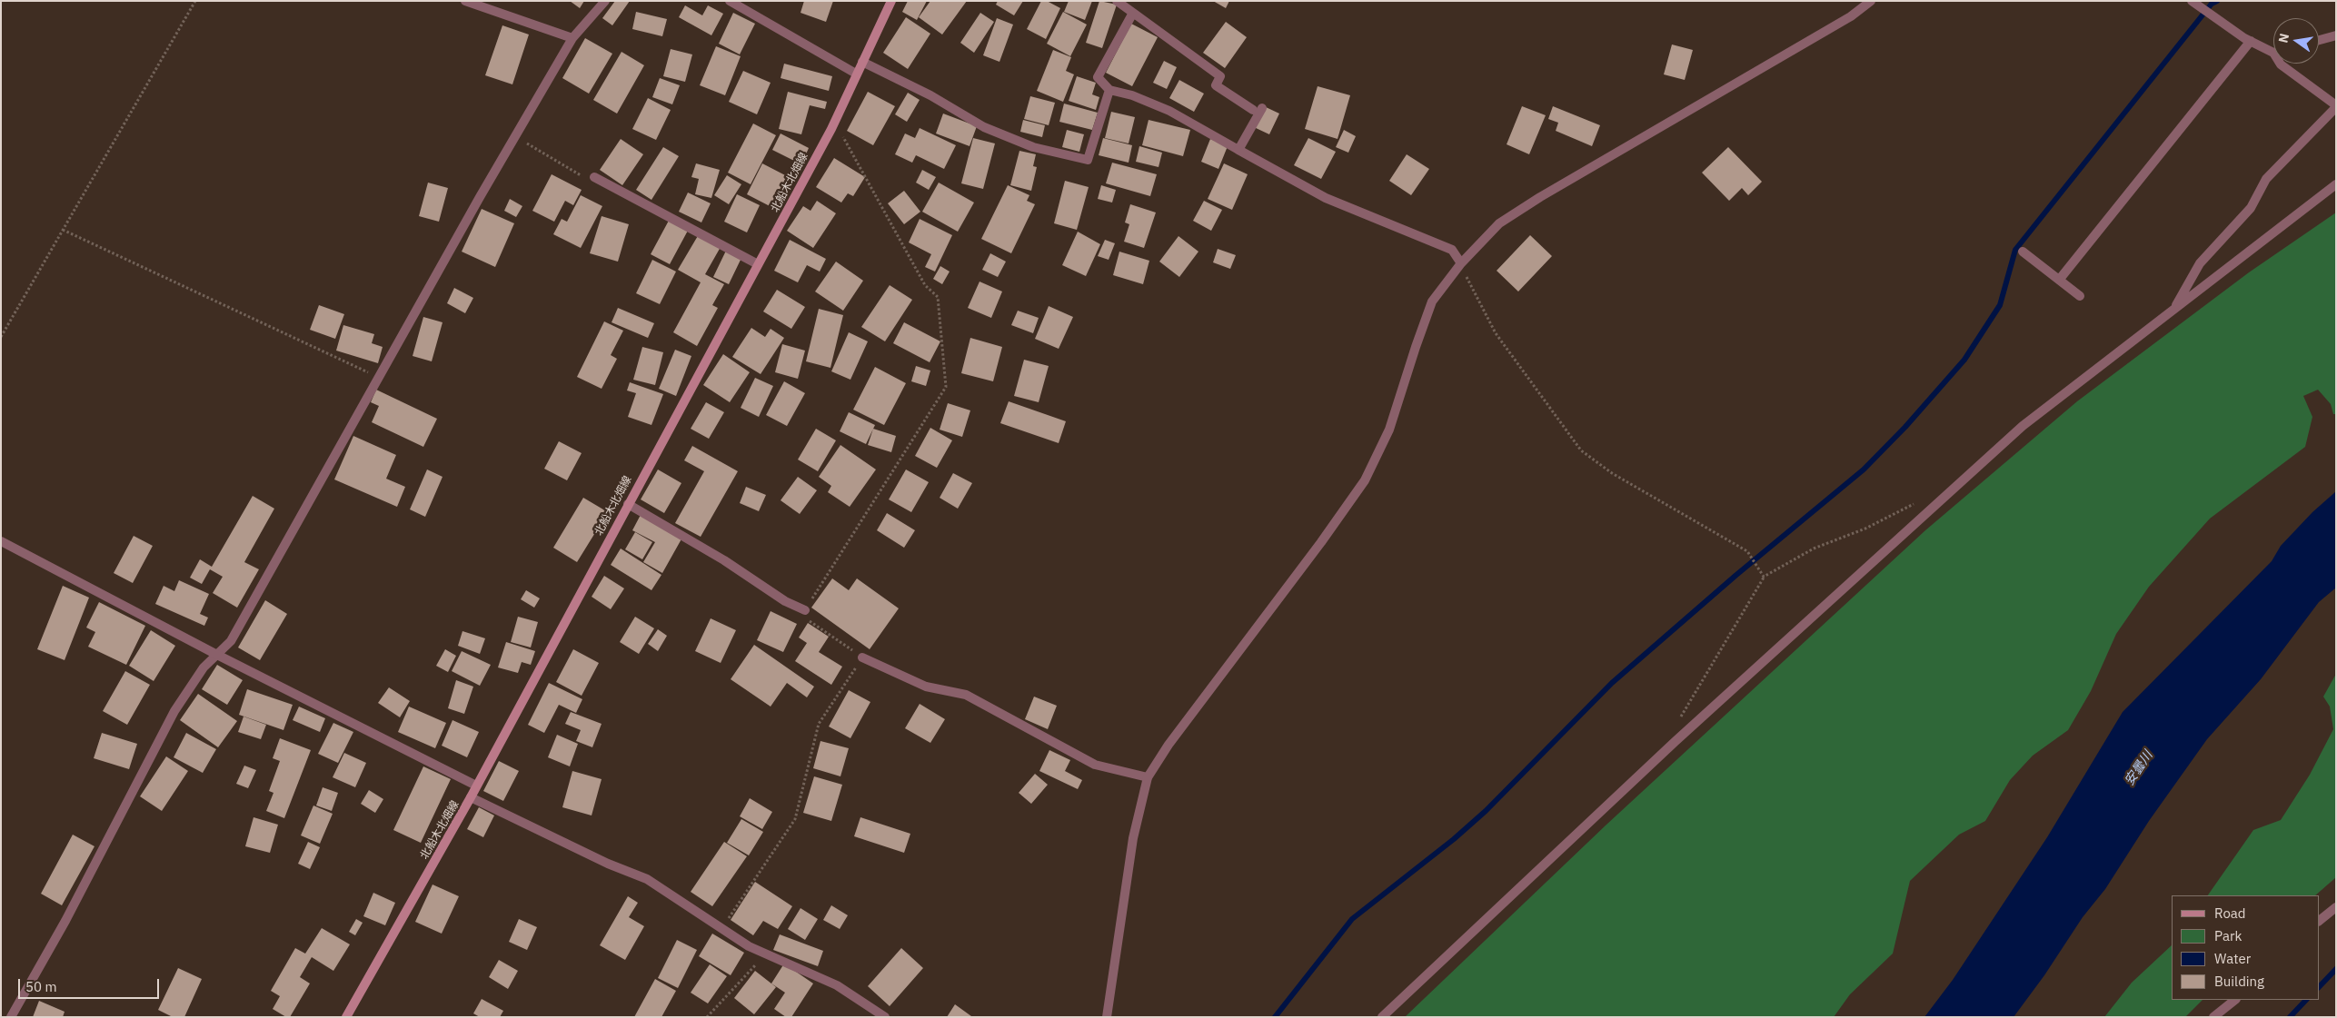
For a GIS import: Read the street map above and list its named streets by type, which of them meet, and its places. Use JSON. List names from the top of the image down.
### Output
{
  "streets": {
    "main road": ["北船木北畑線"]
  },
  "water": ["安曇川"],
  "legend": [
    "Road",
    "Park",
    "Water",
    "Building"
  ],
  "scale_bar": "50 m",
  "north": "left"
}
